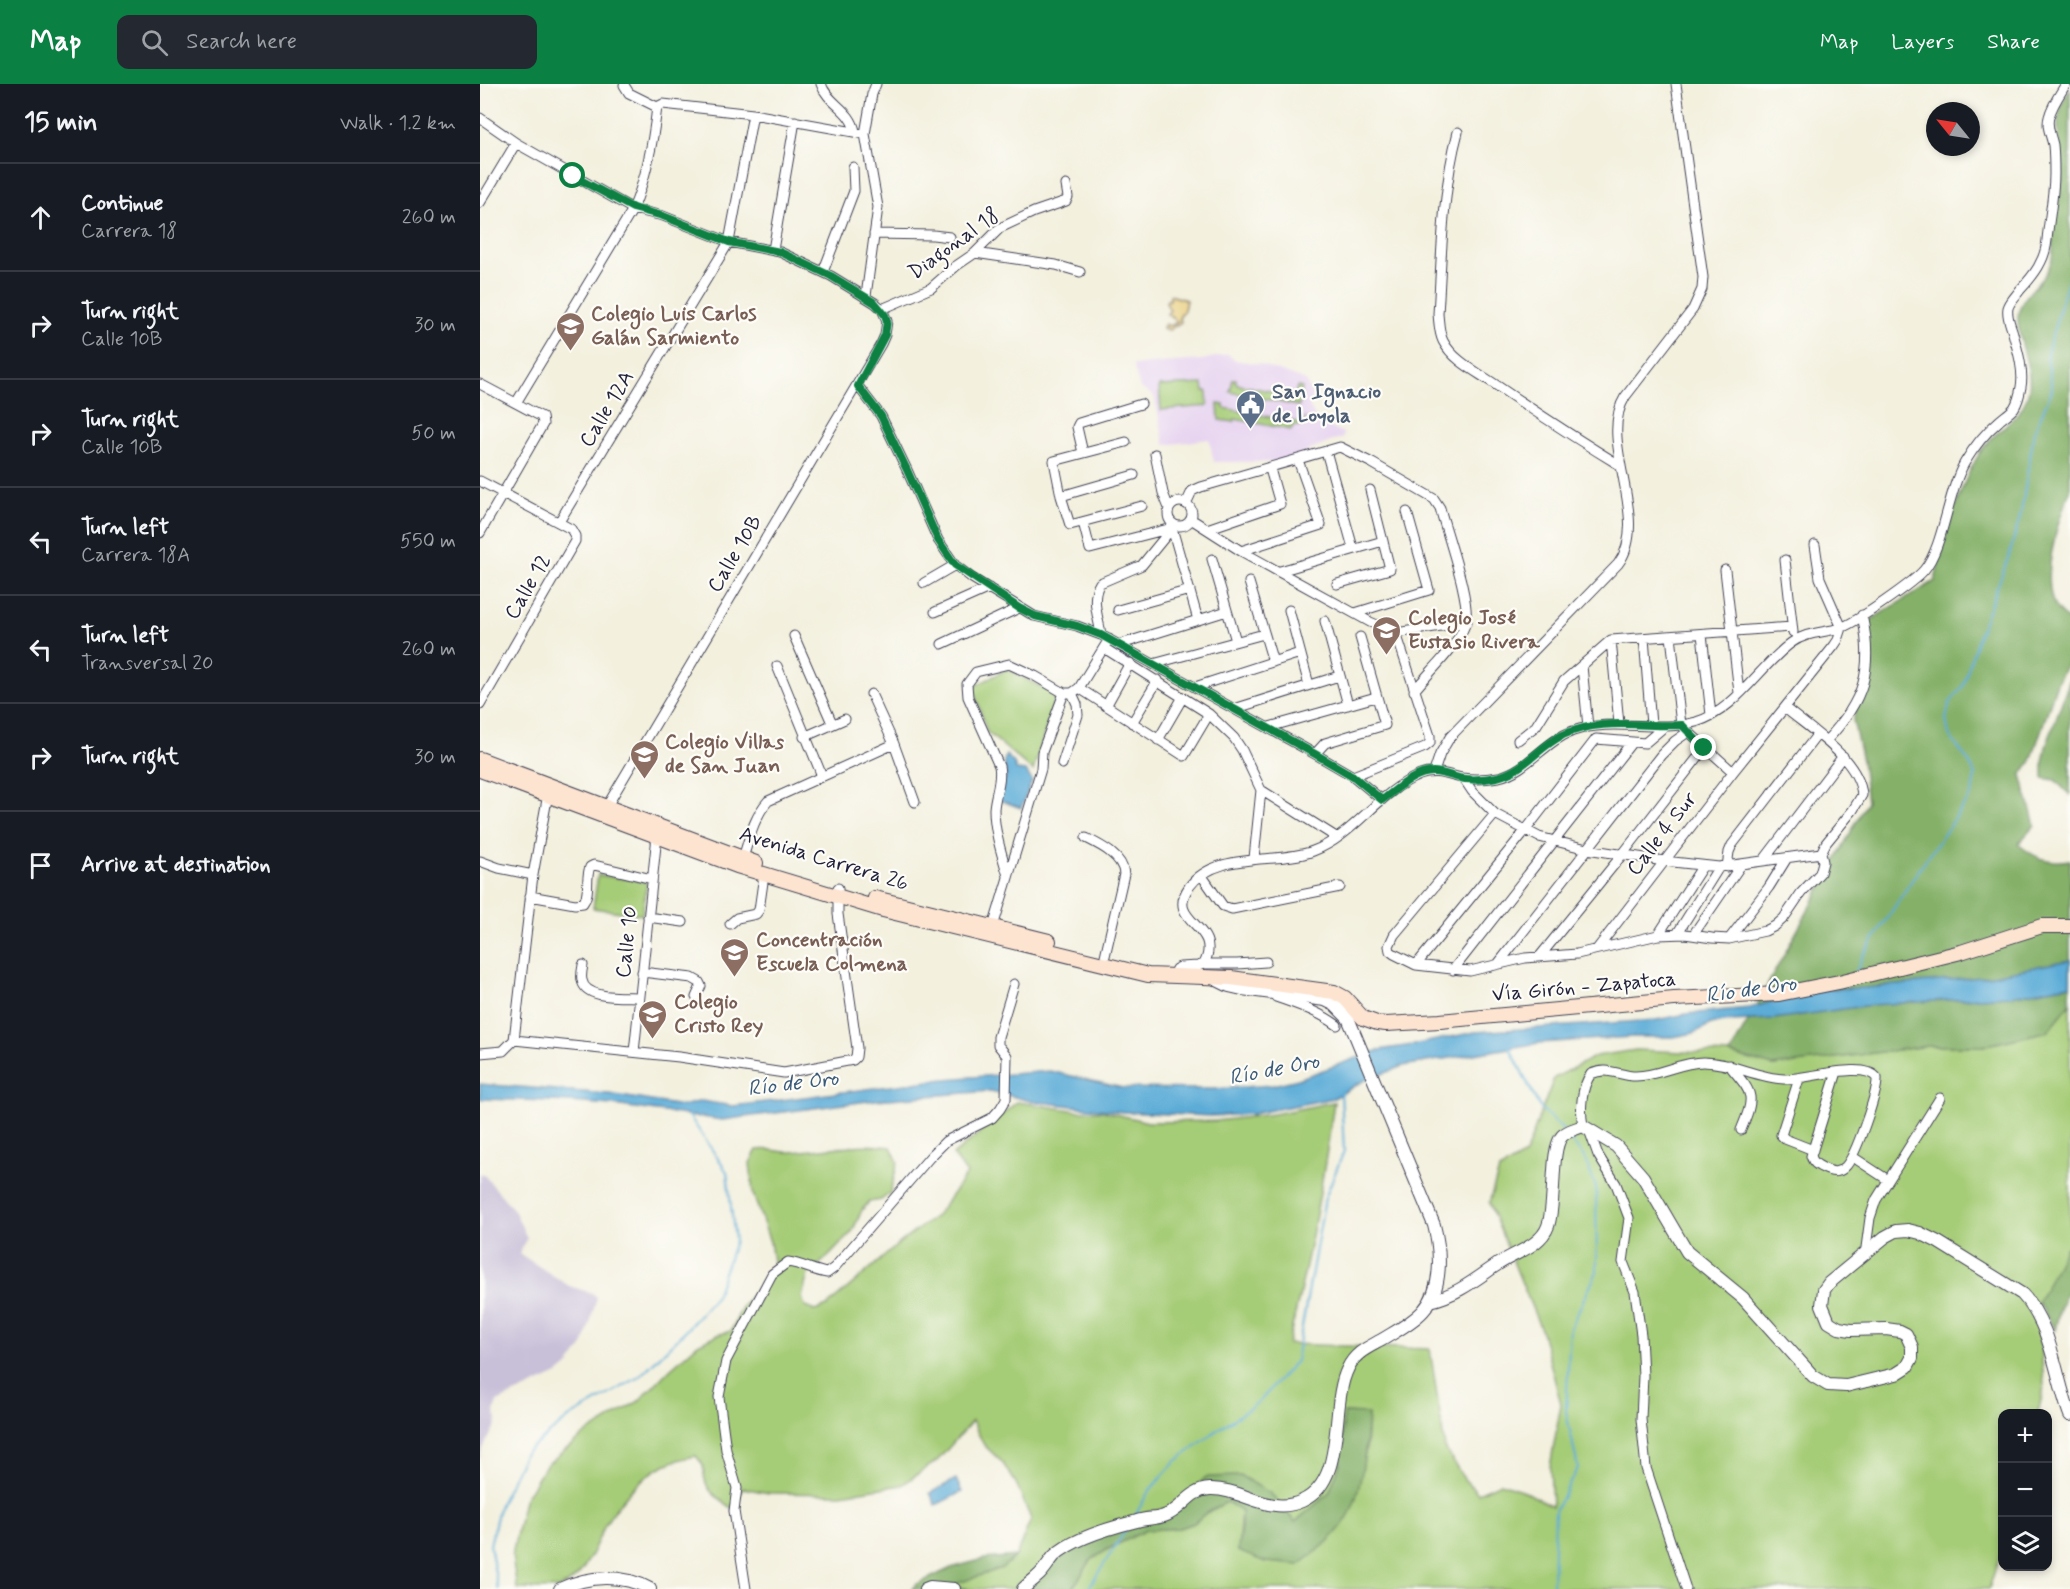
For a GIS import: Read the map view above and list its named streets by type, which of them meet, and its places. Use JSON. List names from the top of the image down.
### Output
{
  "streets": {
    "main road": ["Avenida Carrera 26", "Vía Girón - Zapatoca"],
    "street": [
      "Diagonal 18",
      "Calle 12A",
      "Calle 10B",
      "Calle 12",
      "Calle 4 Sur",
      "Calle 10"
    ]
  },
  "crossings": [
    ["Diagonal 18", "Calle 10B"],
    ["Calle 12A", "Calle 12"],
    ["Calle 10B", "Avenida Carrera 26"],
    ["Avenida Carrera 26", "Calle 10"],
    ["Avenida Carrera 26", "Vía Girón - Zapatoca"]
  ],
  "water": ["Río de Oro"],
  "places": {
    "school or university": [
      "Colegio Luis Carlos Galán Sarmiento",
      "Colegio José Eustasio Rivera",
      "Colegio Villas de San Juan",
      "Concentración Escuela Colmena",
      "Colegio Cristo Rey"
    ],
    "public building": ["San Ignacio de Loyola"]
  },
  "north": "top left",
  "page": {
    "header": "Map",
    "search": "Search here",
    "nav": ["Map", "Layers", "Share"],
    "heading": ["15 min", "Walk · 1.2 km"],
    "list": [
      ["Continue", "Carrera 18", "260 m"],
      ["Turn right", "Calle 10B", "30 m"],
      ["Turn right", "Calle 10B", "50 m"],
      ["Turn left", "Carrera 18A", "550 m"],
      ["Turn left", "Transversal 20", "260 m"],
      ["Turn right", "30 m"],
      "Arrive at destination"
    ],
    "map_buttons": ["+", "−"]
  }
}
